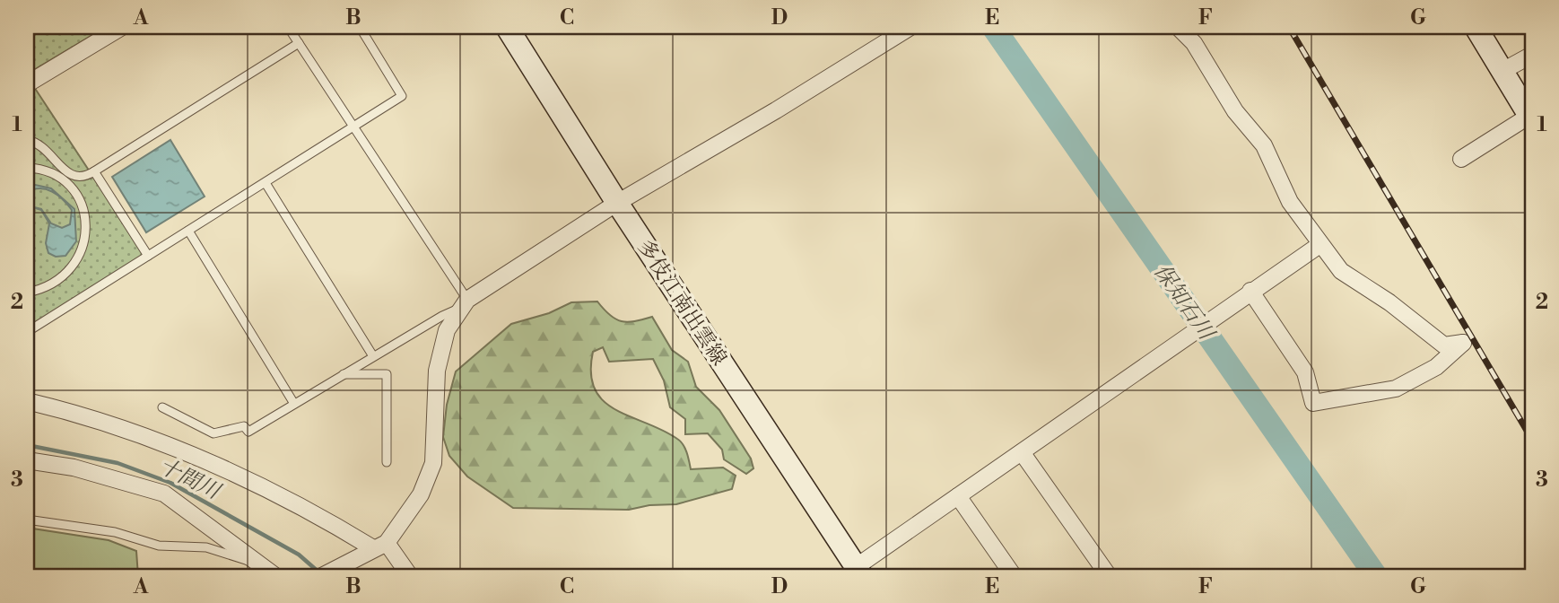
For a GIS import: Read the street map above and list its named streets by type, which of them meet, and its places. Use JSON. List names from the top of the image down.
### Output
{
  "streets": {
    "main road": ["多伎江南出雲線"]
  },
  "water": ["保知石川", "十間川"],
  "grid": {
    "columns": [
      "A",
      "B",
      "C",
      "D",
      "E",
      "F",
      "G"
    ],
    "rows": ["1", "2", "3"]
  }
}
